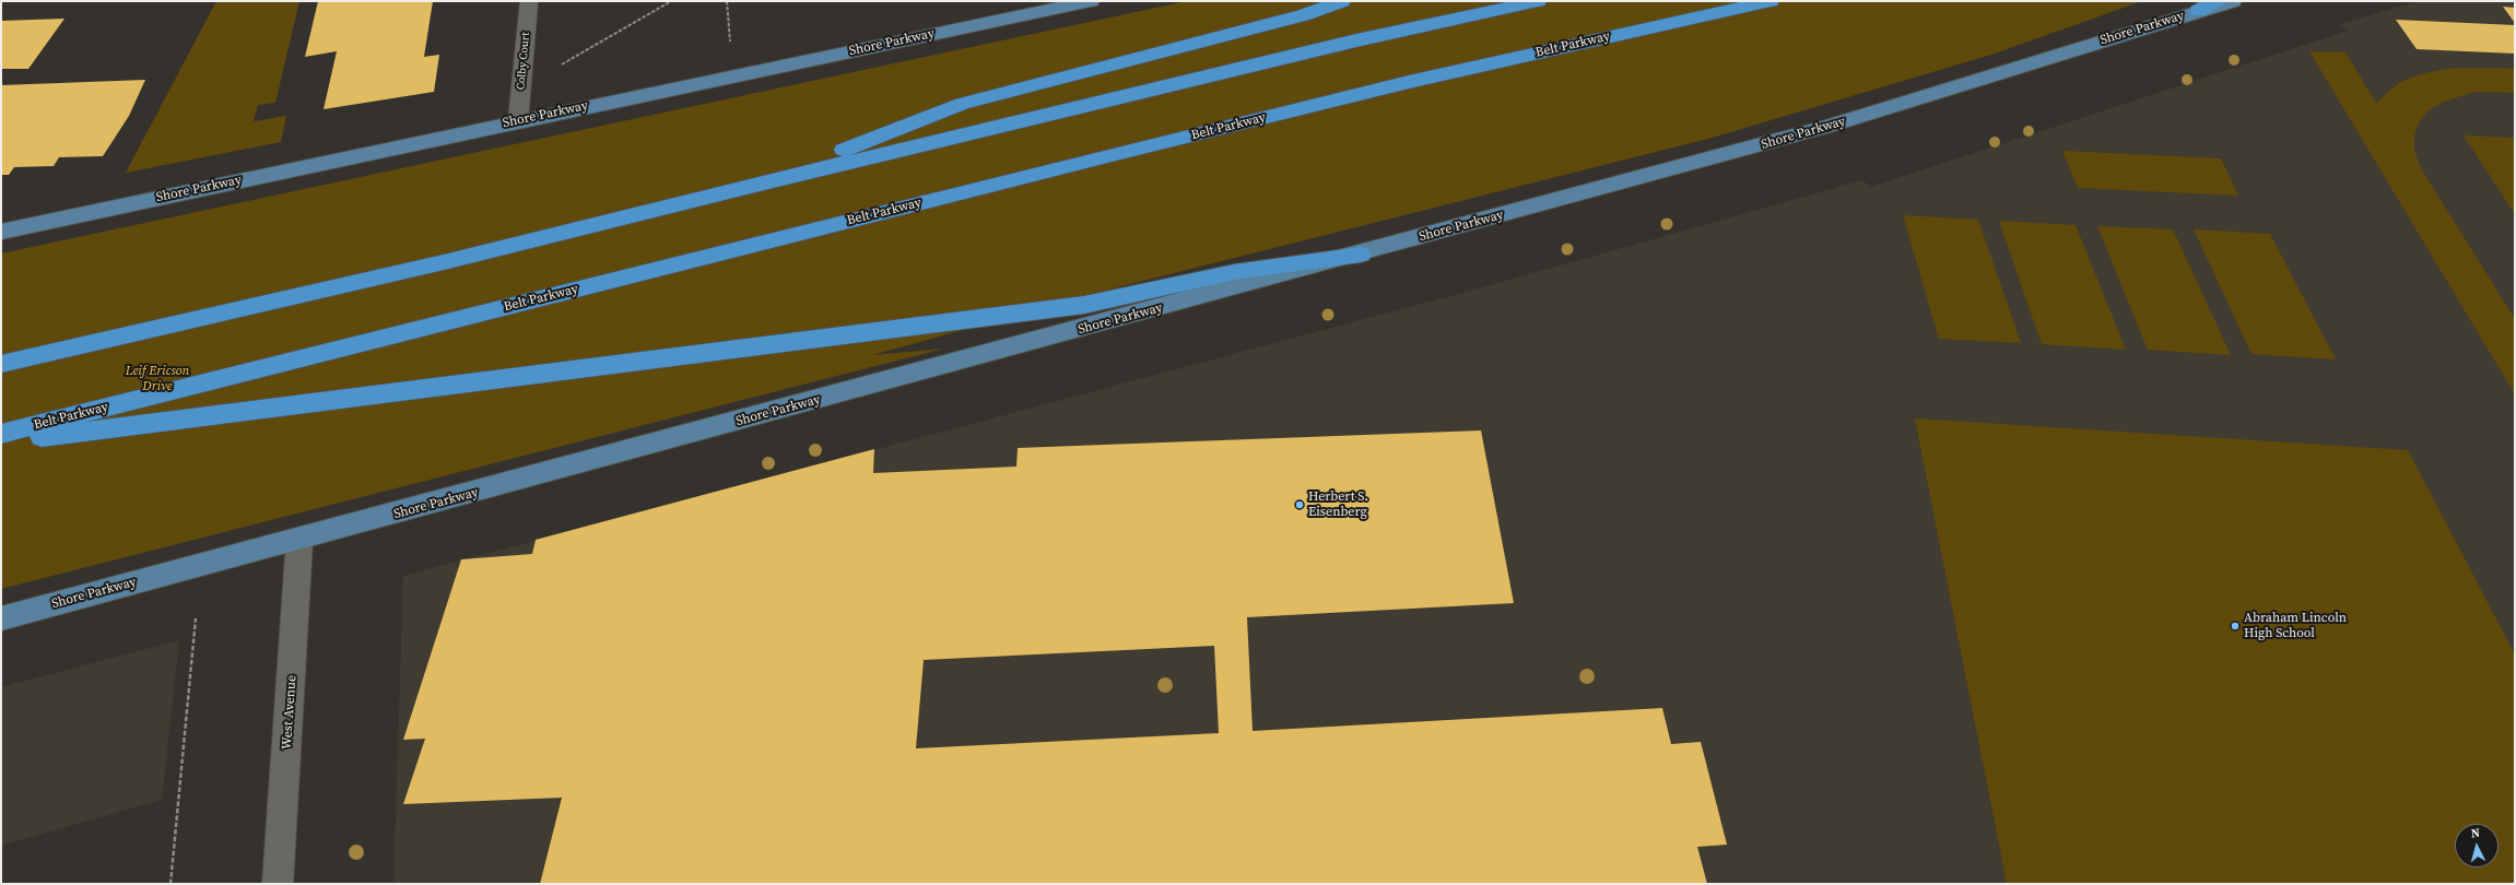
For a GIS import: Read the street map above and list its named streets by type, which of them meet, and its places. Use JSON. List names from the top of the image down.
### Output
{
  "streets": {
    "highway": ["Belt Parkway"],
    "main road": ["Shore Parkway"],
    "street": ["Colby Court", "West Avenue"]
  },
  "crossings": [
    ["Shore Parkway", "Colby Court"],
    ["Shore Parkway", "West Avenue"]
  ],
  "parks": ["Leif Ericson Drive"],
  "places": ["Herbert S. Eisenberg", "Abraham Lincoln High School"],
  "north": "top"
}
